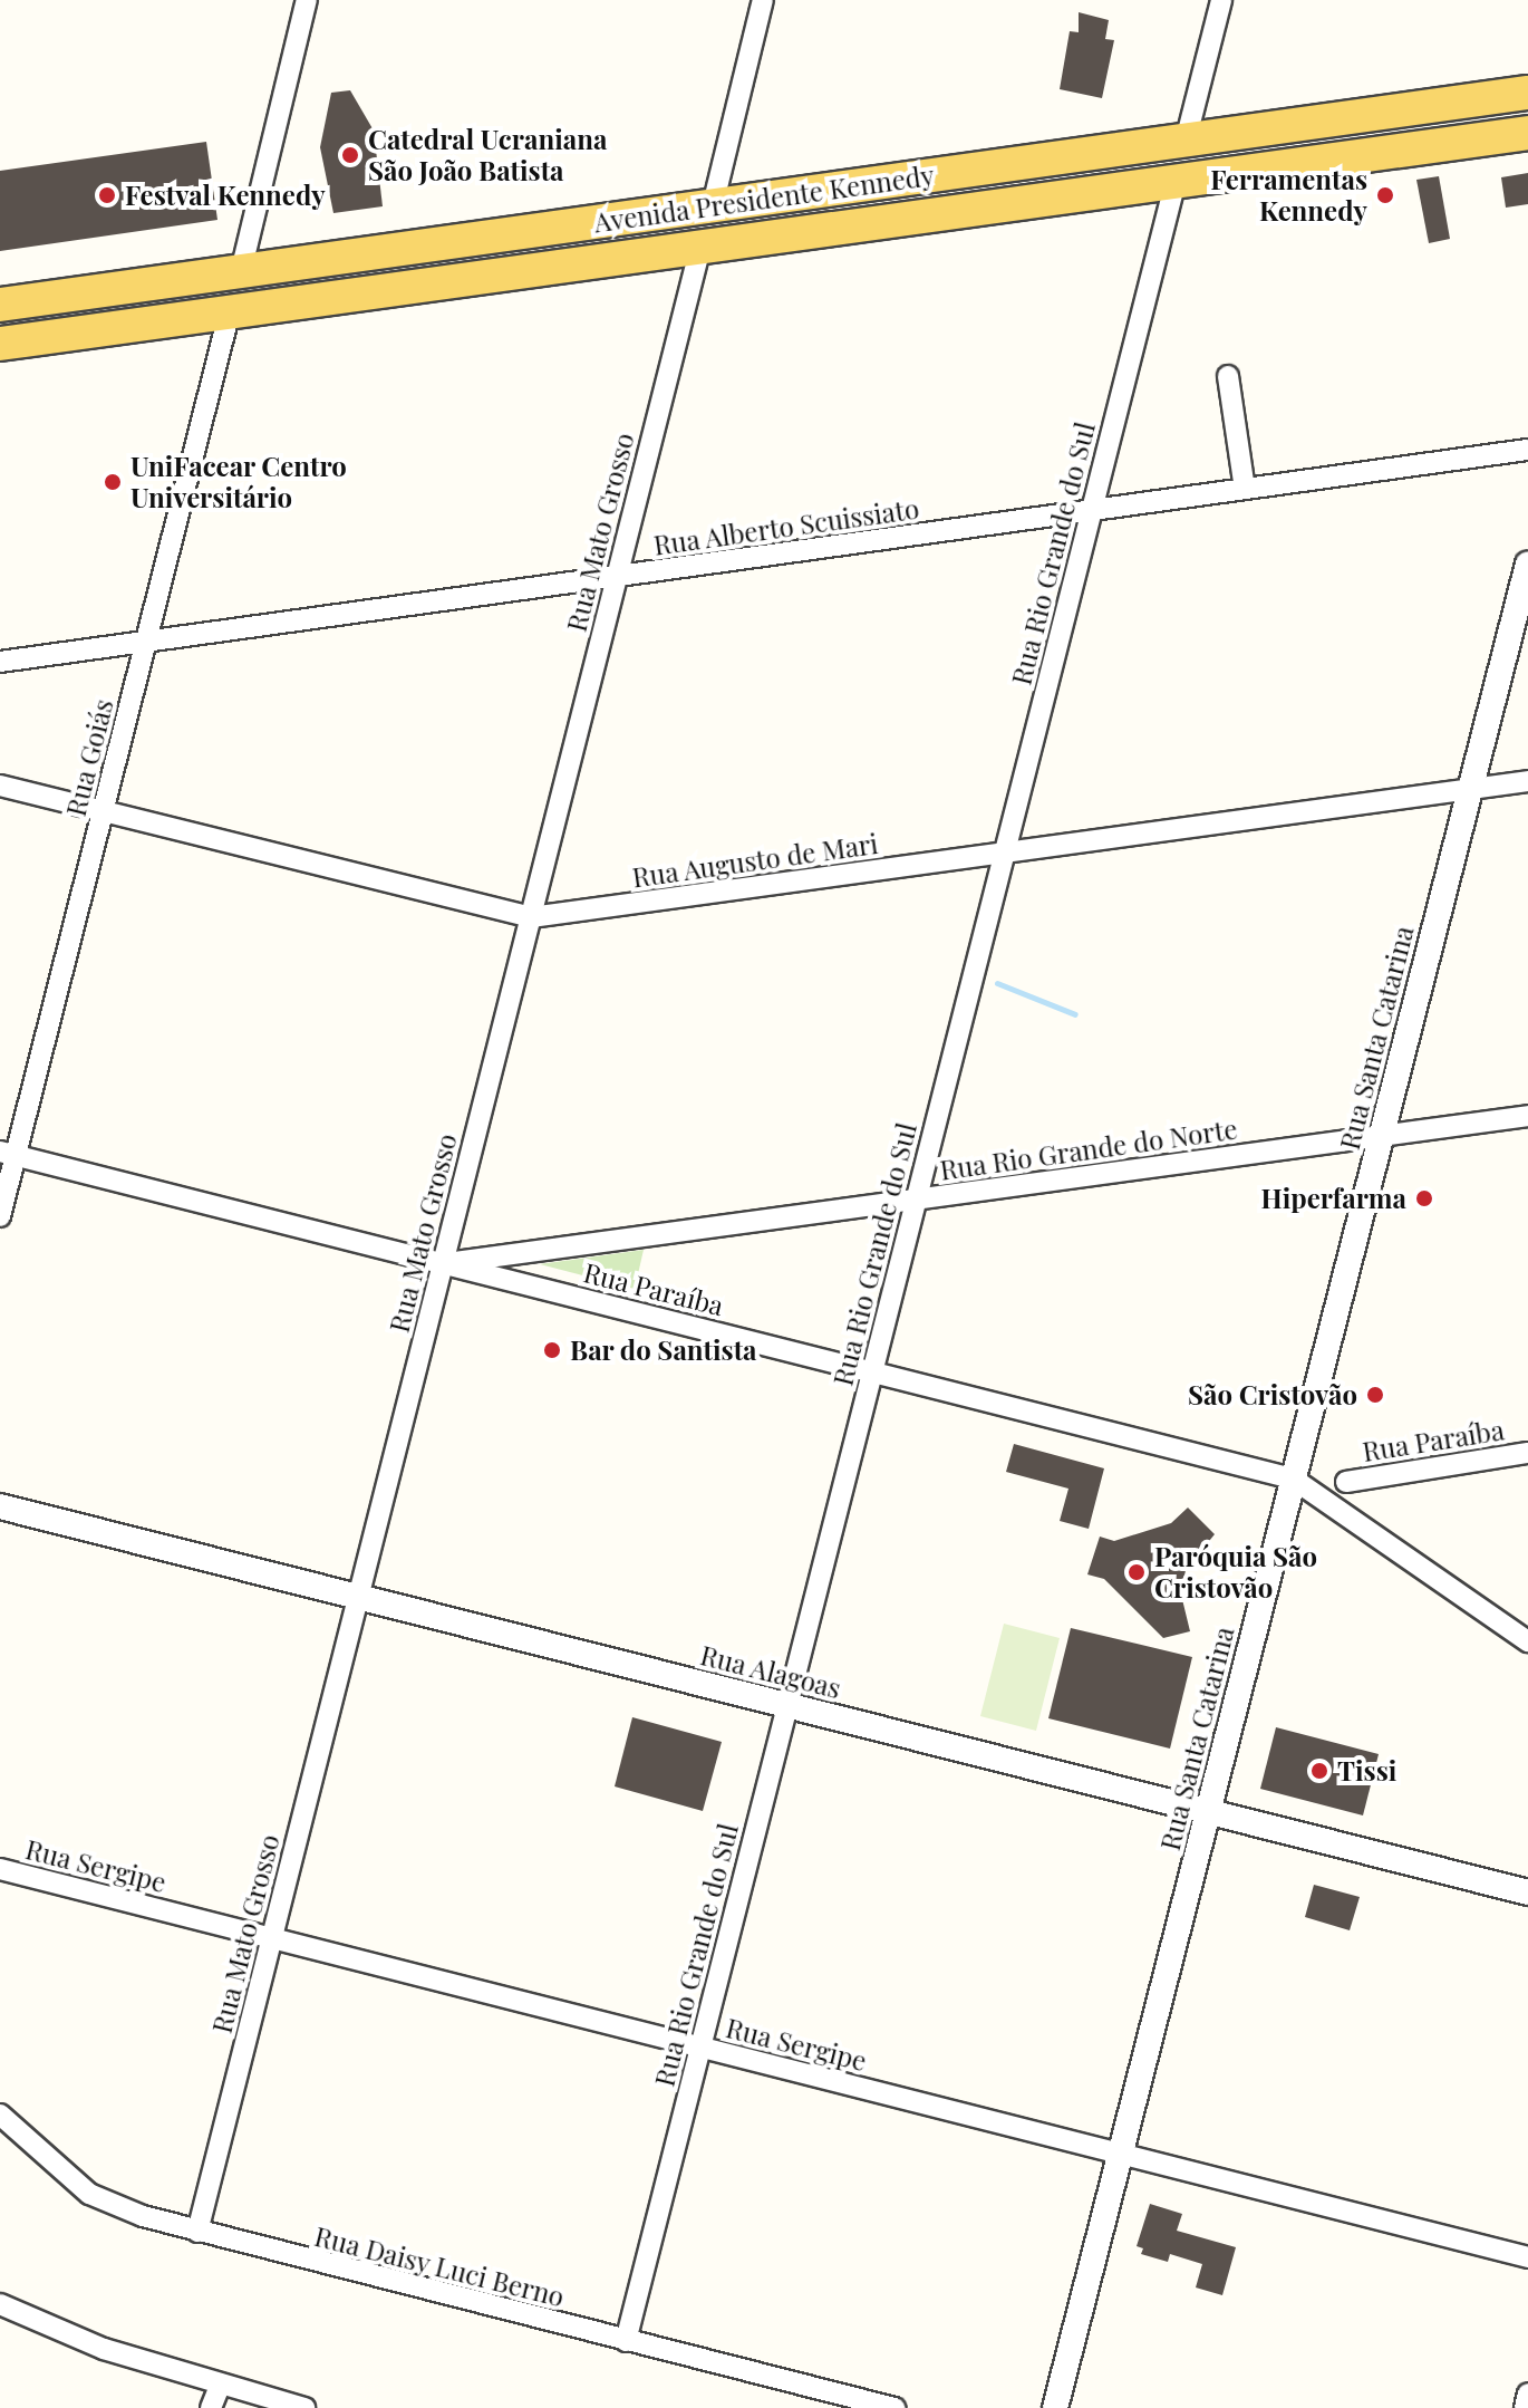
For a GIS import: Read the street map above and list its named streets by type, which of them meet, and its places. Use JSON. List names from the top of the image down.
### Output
{
  "streets": {
    "main road": ["Avenida Presidente Kennedy"],
    "street": [
      "Rua Alberto Scuissiato",
      "Rua Mato Grosso",
      "Rua Rio Grande do Sul",
      "Rua Goiás",
      "Rua Augusto de Mari",
      "Rua Santa Catarina",
      "Rua Rio Grande do Norte",
      "Rua Paraíba",
      "Rua Alagoas",
      "Rua Sergipe",
      "Rua Daisy Luci Berno"
    ]
  },
  "crossings": [
    ["Avenida Presidente Kennedy", "Rua Mato Grosso"],
    ["Avenida Presidente Kennedy", "Rua Rio Grande do Sul"],
    ["Avenida Presidente Kennedy", "Rua Goiás"],
    ["Rua Alberto Scuissiato", "Rua Mato Grosso"],
    ["Rua Alberto Scuissiato", "Rua Rio Grande do Sul"],
    ["Rua Alberto Scuissiato", "Rua Goiás"],
    ["Rua Mato Grosso", "Rua Augusto de Mari"],
    ["Rua Mato Grosso", "Rua Rio Grande do Norte"],
    ["Rua Mato Grosso", "Rua Paraíba"],
    ["Rua Mato Grosso", "Rua Alagoas"],
    ["Rua Mato Grosso", "Rua Sergipe"],
    ["Rua Mato Grosso", "Rua Daisy Luci Berno"],
    ["Rua Rio Grande do Sul", "Rua Augusto de Mari"],
    ["Rua Rio Grande do Sul", "Rua Rio Grande do Norte"],
    ["Rua Rio Grande do Sul", "Rua Paraíba"],
    ["Rua Rio Grande do Sul", "Rua Alagoas"],
    ["Rua Rio Grande do Sul", "Rua Sergipe"],
    ["Rua Rio Grande do Sul", "Rua Daisy Luci Berno"],
    ["Rua Goiás", "Rua Augusto de Mari"],
    ["Rua Goiás", "Rua Paraíba"],
    ["Rua Augusto de Mari", "Rua Santa Catarina"],
    ["Rua Santa Catarina", "Rua Rio Grande do Norte"],
    ["Rua Santa Catarina", "Rua Paraíba"],
    ["Rua Santa Catarina", "Rua Alagoas"],
    ["Rua Santa Catarina", "Rua Sergipe"],
    ["Rua Rio Grande do Norte", "Rua Paraíba"]
  ],
  "places": [
    "Catedral Ucraniana São João Batista",
    "Festval Kennedy",
    "Ferramentas Kennedy",
    "UniFacear Centro Universitário",
    "Hiperfarma",
    "Bar do Santista",
    "São Cristovão",
    "Paróquia São Cristovão",
    "Tissi"
  ]
}
